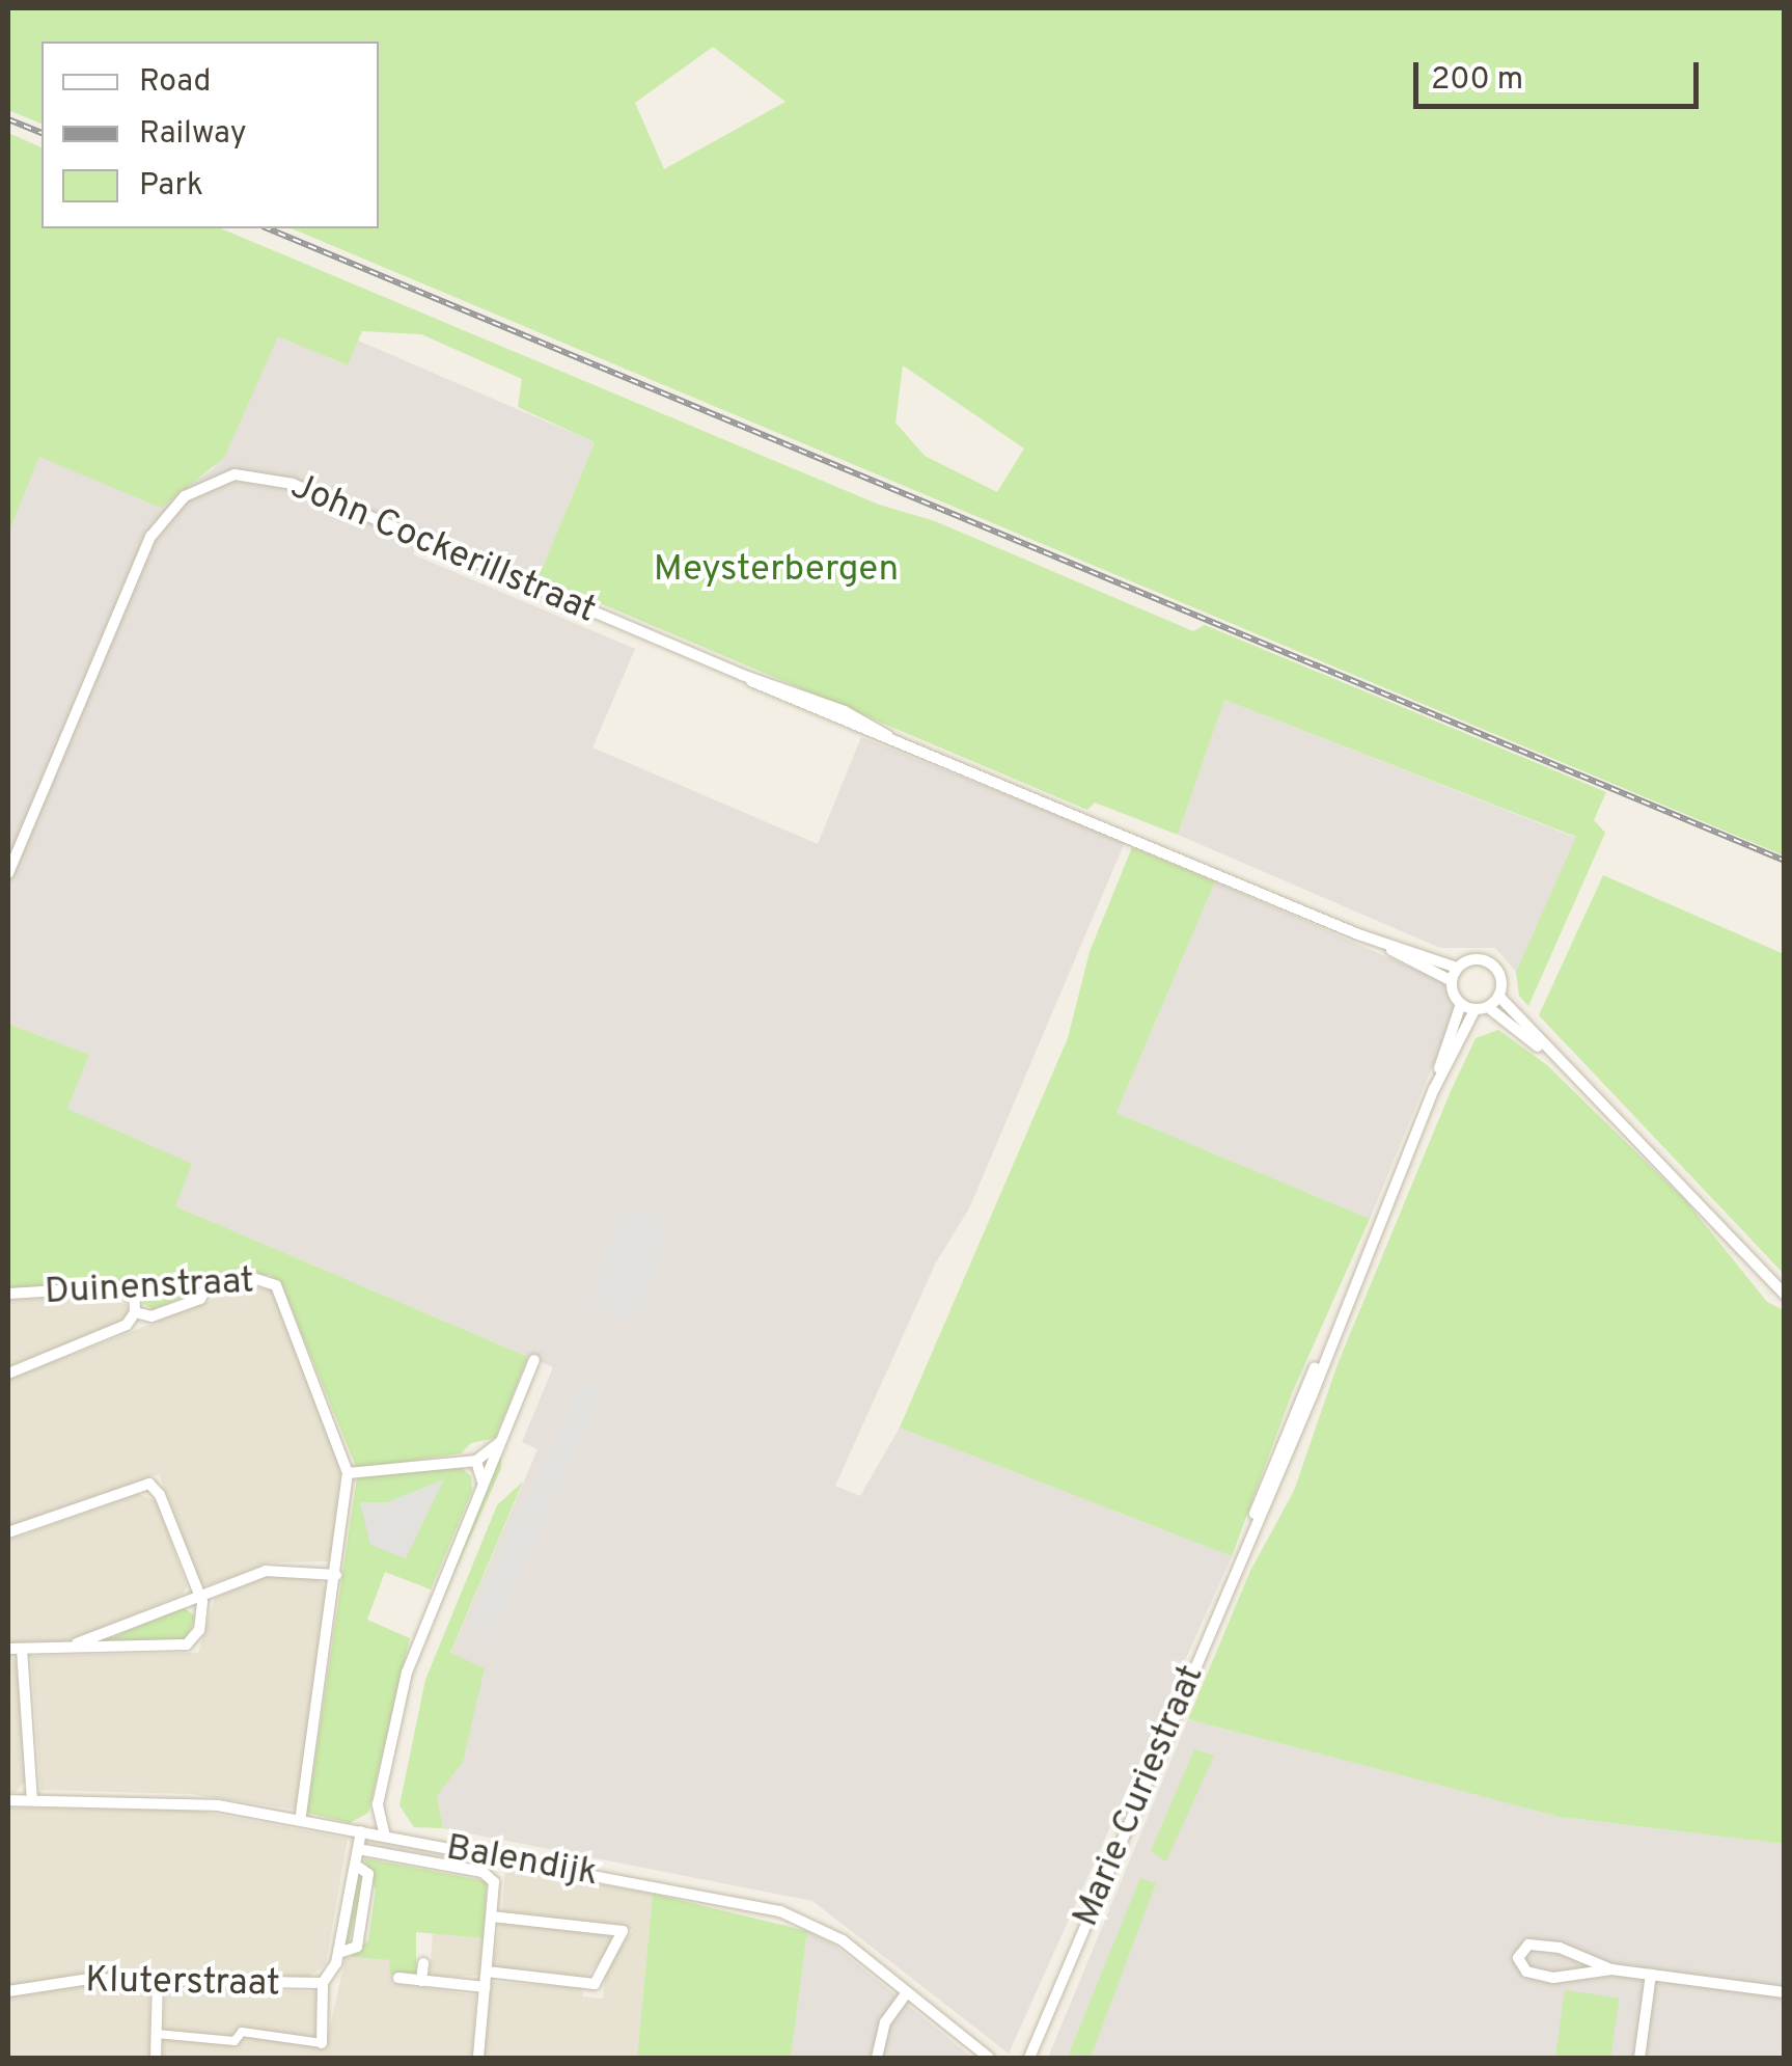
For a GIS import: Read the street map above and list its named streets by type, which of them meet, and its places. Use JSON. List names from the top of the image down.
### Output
{
  "streets": {
    "street": [
      "John Cockerillstraat",
      "Duinenstraat",
      "Marie Curiestraat",
      "Balendijk",
      "Kluterstraat"
    ]
  },
  "crossings": [
    ["Duinenstraat", "Balendijk"],
    ["Balendijk", "Kluterstraat"]
  ],
  "parks": ["Meysterbergen"],
  "legend": ["Road", "Railway", "Park"],
  "scale_bar": "200 m"
}
